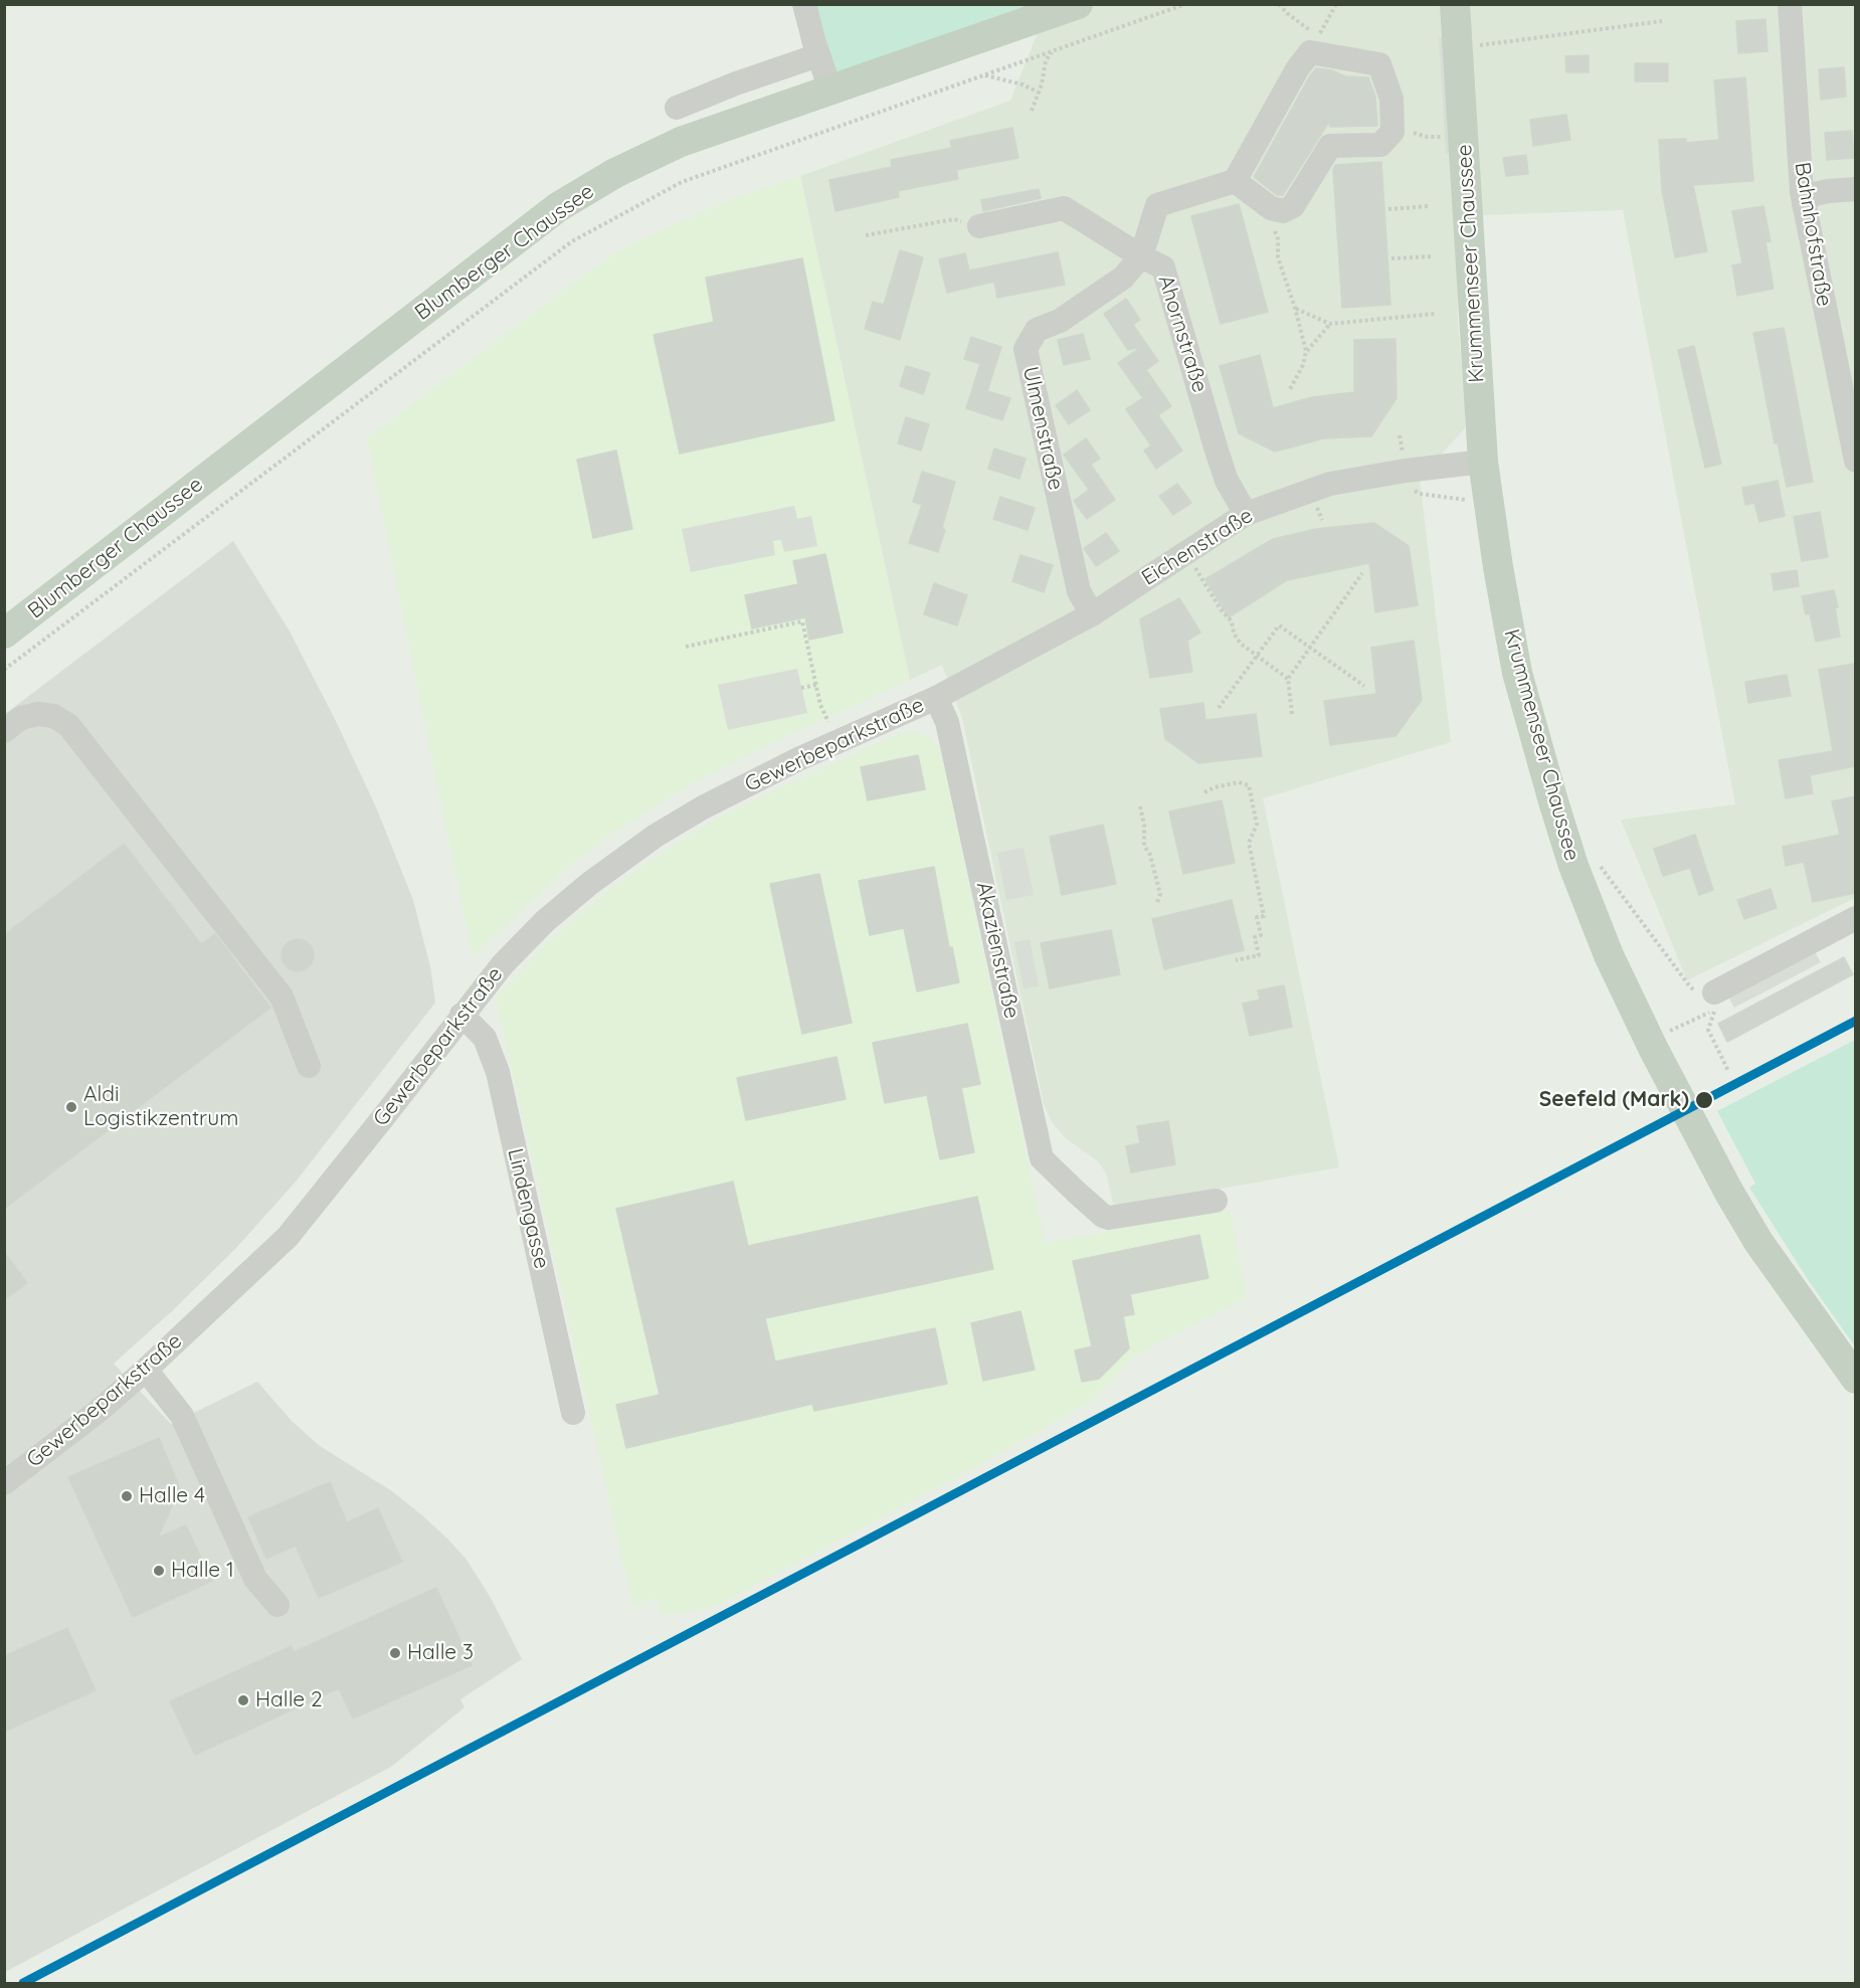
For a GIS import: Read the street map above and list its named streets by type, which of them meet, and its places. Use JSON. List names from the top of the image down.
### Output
{
  "streets": {
    "main road": ["Blumberger Chaussee", "Krummenseer Chaussee"],
    "street": [
      "Bahnhofstraße",
      "Ahornstraße",
      "Ulmenstraße",
      "Eichenstraße",
      "Gewerbeparkstraße",
      "Akazienstraße",
      "Lindengasse"
    ]
  },
  "crossings": [
    ["Krummenseer Chaussee", "Eichenstraße"],
    ["Ahornstraße", "Ulmenstraße"],
    ["Ahornstraße", "Eichenstraße"],
    ["Ulmenstraße", "Eichenstraße"],
    ["Eichenstraße", "Gewerbeparkstraße"],
    ["Eichenstraße", "Akazienstraße"],
    ["Gewerbeparkstraße", "Akazienstraße"],
    ["Gewerbeparkstraße", "Lindengasse"]
  ],
  "places": [
    "Seefeld (Mark)",
    "Aldi Logistikzentrum",
    "Halle 4",
    "Halle 1",
    "Halle 3",
    "Halle 2"
  ]
}
